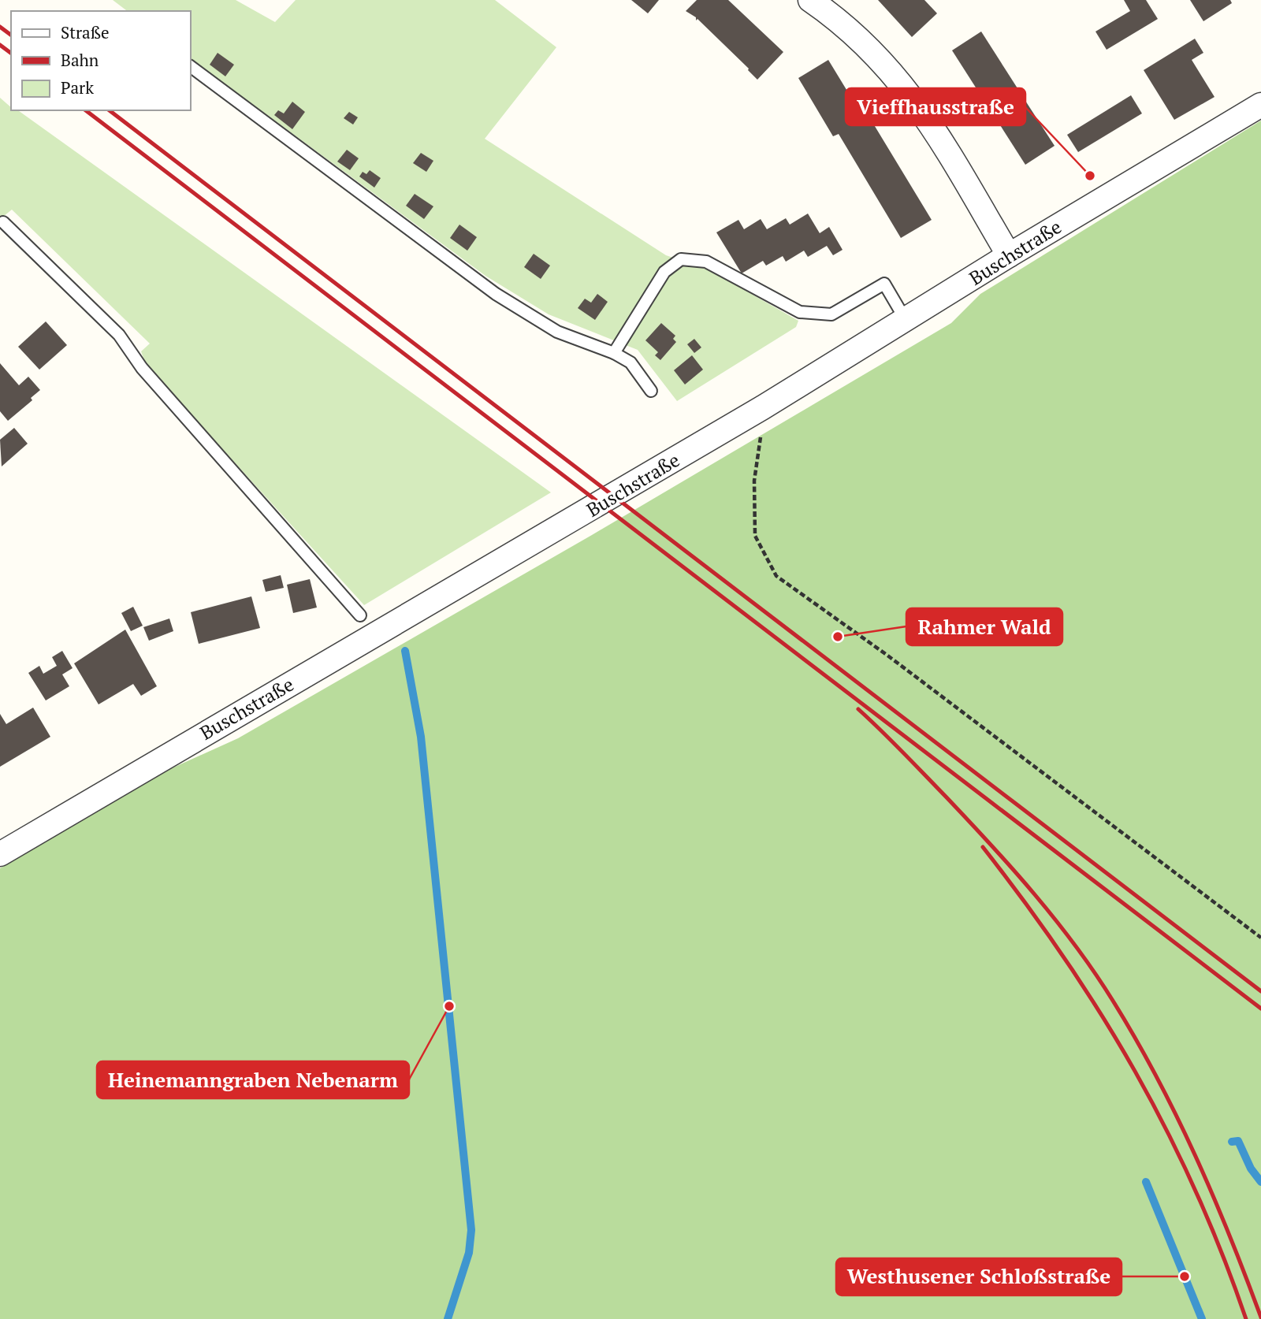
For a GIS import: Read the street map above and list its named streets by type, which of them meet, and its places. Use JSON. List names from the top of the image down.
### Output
{
  "streets": {
    "street": ["Buschstraße"]
  },
  "places": [
    "Vieffhausstraße",
    "Rahmer Wald",
    "Heinemanngraben Nebenarm",
    "Westhusener Schloßstraße"
  ],
  "legend": ["Straße", "Bahn", "Park"]
}
